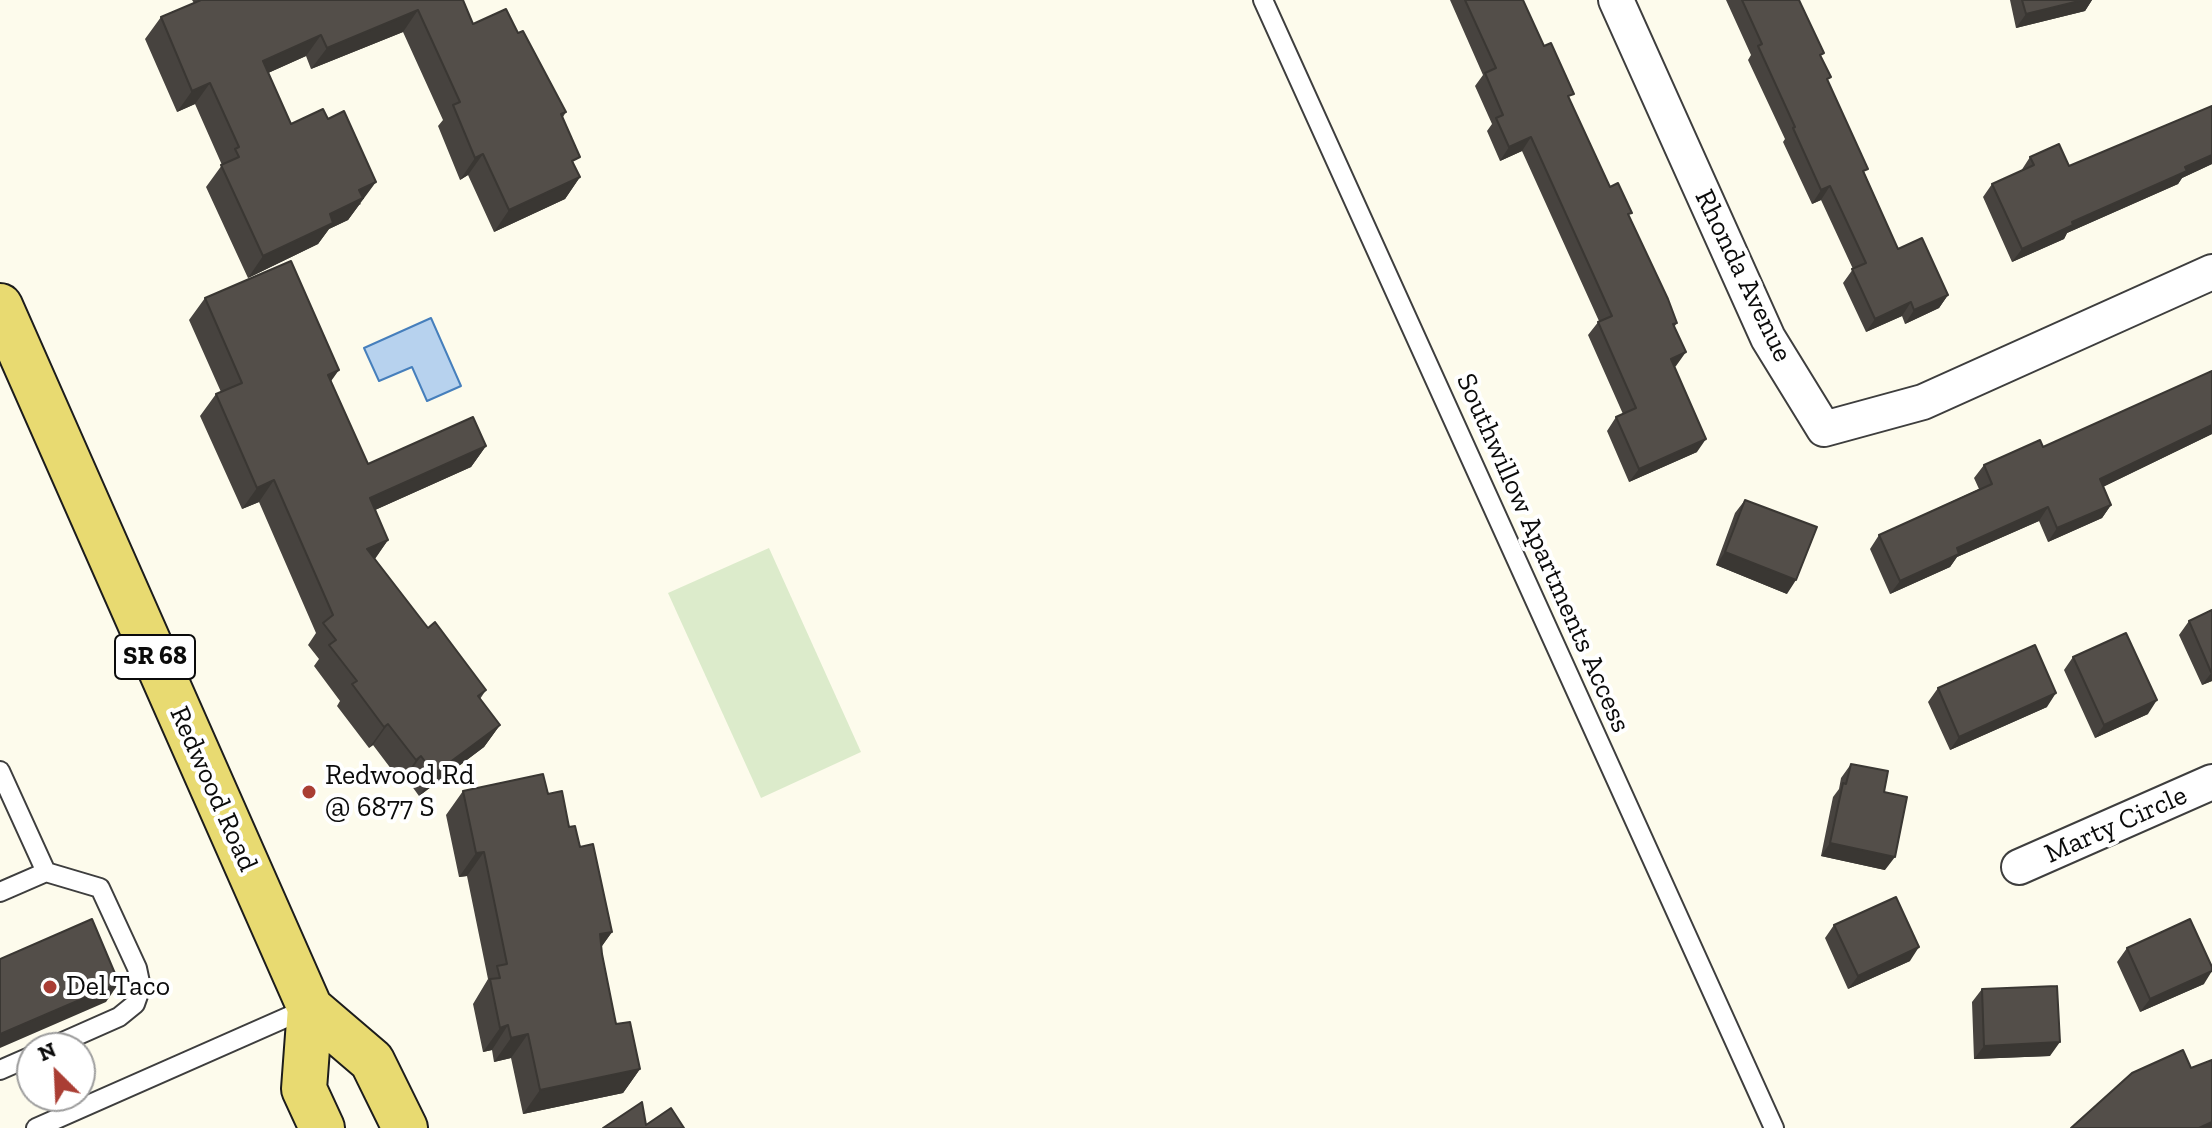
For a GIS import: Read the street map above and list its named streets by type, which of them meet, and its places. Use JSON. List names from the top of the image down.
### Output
{
  "streets": {
    "main road": ["SR 68", "Redwood Road"],
    "street": ["Rhonda Avenue", "Marty Circle"],
    "lane": ["Southwillow Apartments Access"]
  },
  "places": ["Redwood Rd @ 6877 S", "Del Taco"],
  "north": "top left"
}
